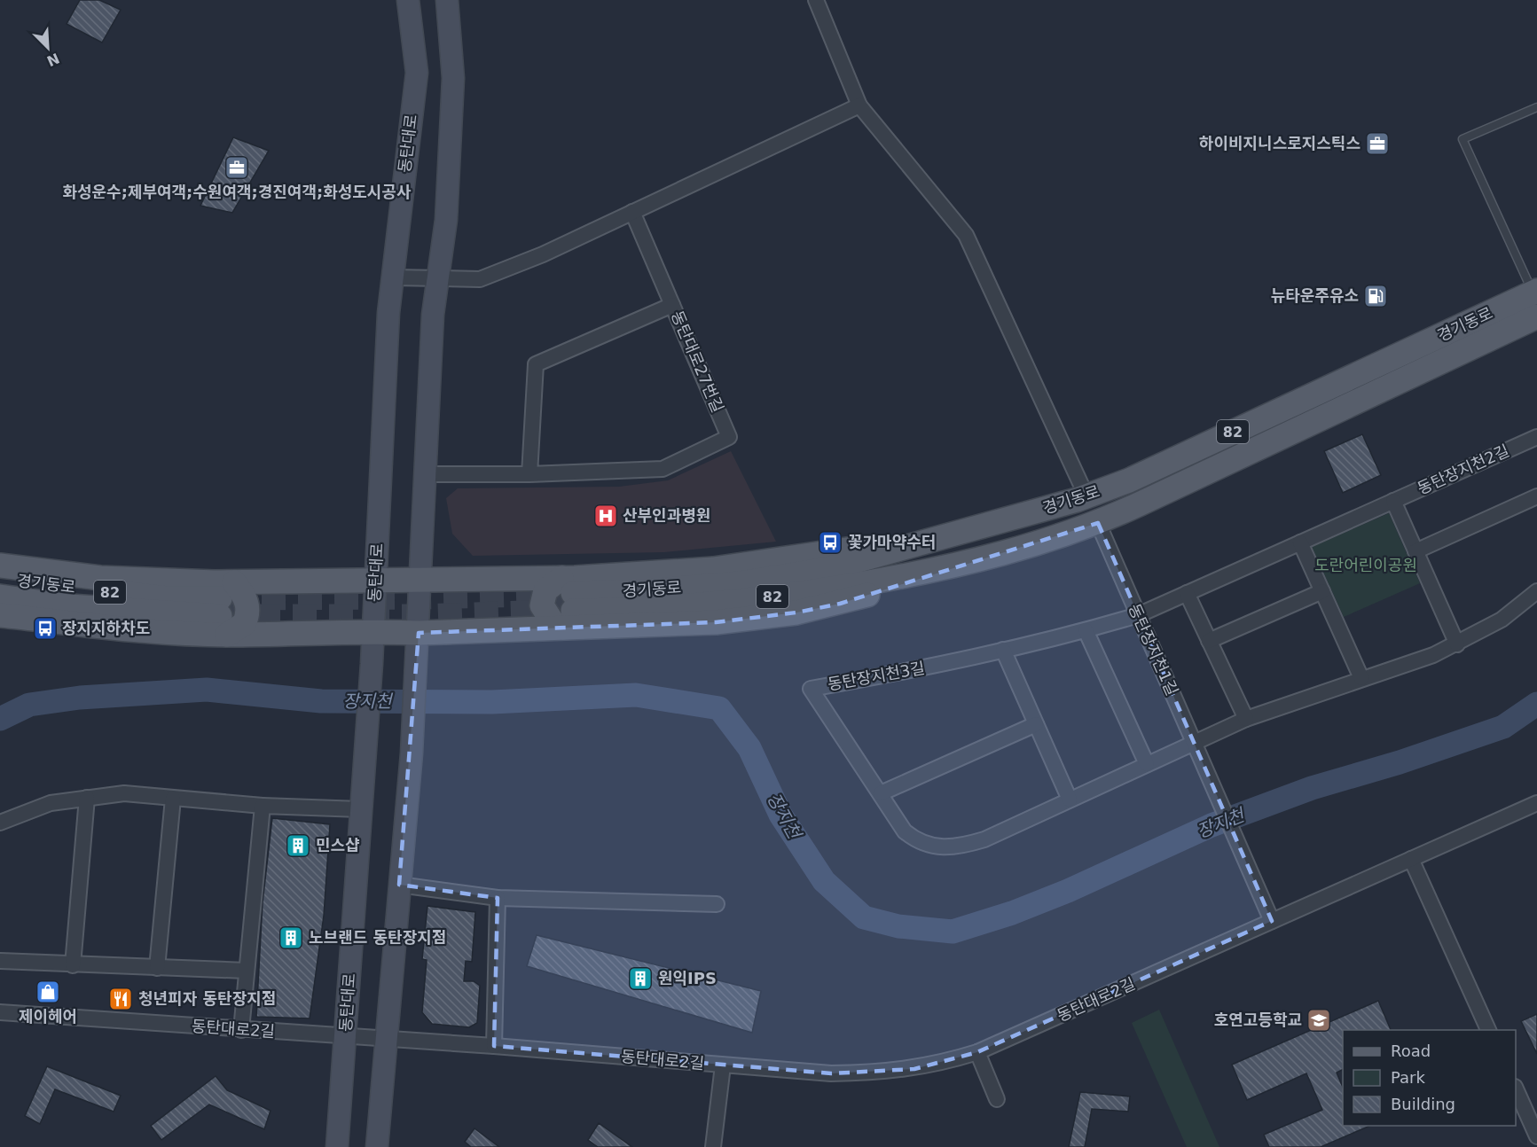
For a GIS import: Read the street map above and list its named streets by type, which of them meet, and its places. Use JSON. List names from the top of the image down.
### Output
{
  "streets": {
    "main road": ["동탄대로", "경기동로", "82"],
    "street": [
      "동탄대로27번길",
      "동탄장지천2길",
      "동탄장지천1길",
      "동탄장지천3길",
      "동탄대로2길"
    ]
  },
  "crossings": [
    ["동탄대로", "동탄대로2길"],
    ["경기동로", "동탄장지천1길"],
    ["동탄장지천2길", "동탄장지천1길"],
    ["동탄장지천2길", "동탄장지천3길"],
    ["동탄장지천1길", "동탄장지천3길"],
    ["동탄장지천1길", "동탄대로2길"]
  ],
  "water": ["장지천"],
  "parks": ["도란어린이공원"],
  "places": {
    "office": ["하이비지니스로지스틱스", "화성운수;제부여객;수원여객;경진여객;화성도시공사"],
    "fuel station": ["뉴타운주유소"],
    "hospital": ["산부인과병원"],
    "bus stop": ["꽃가마약수터", "장지지하차도"],
    "building": ["민스샵", "노브랜드 동탄장지점", "원익IPS"],
    "shop": ["제이헤어"],
    "restaurant": ["청년피자 동탄장지점"],
    "school or university": ["호연고등학교"]
  },
  "legend": ["Road", "Park", "Building"],
  "north": "bottom right"
}
